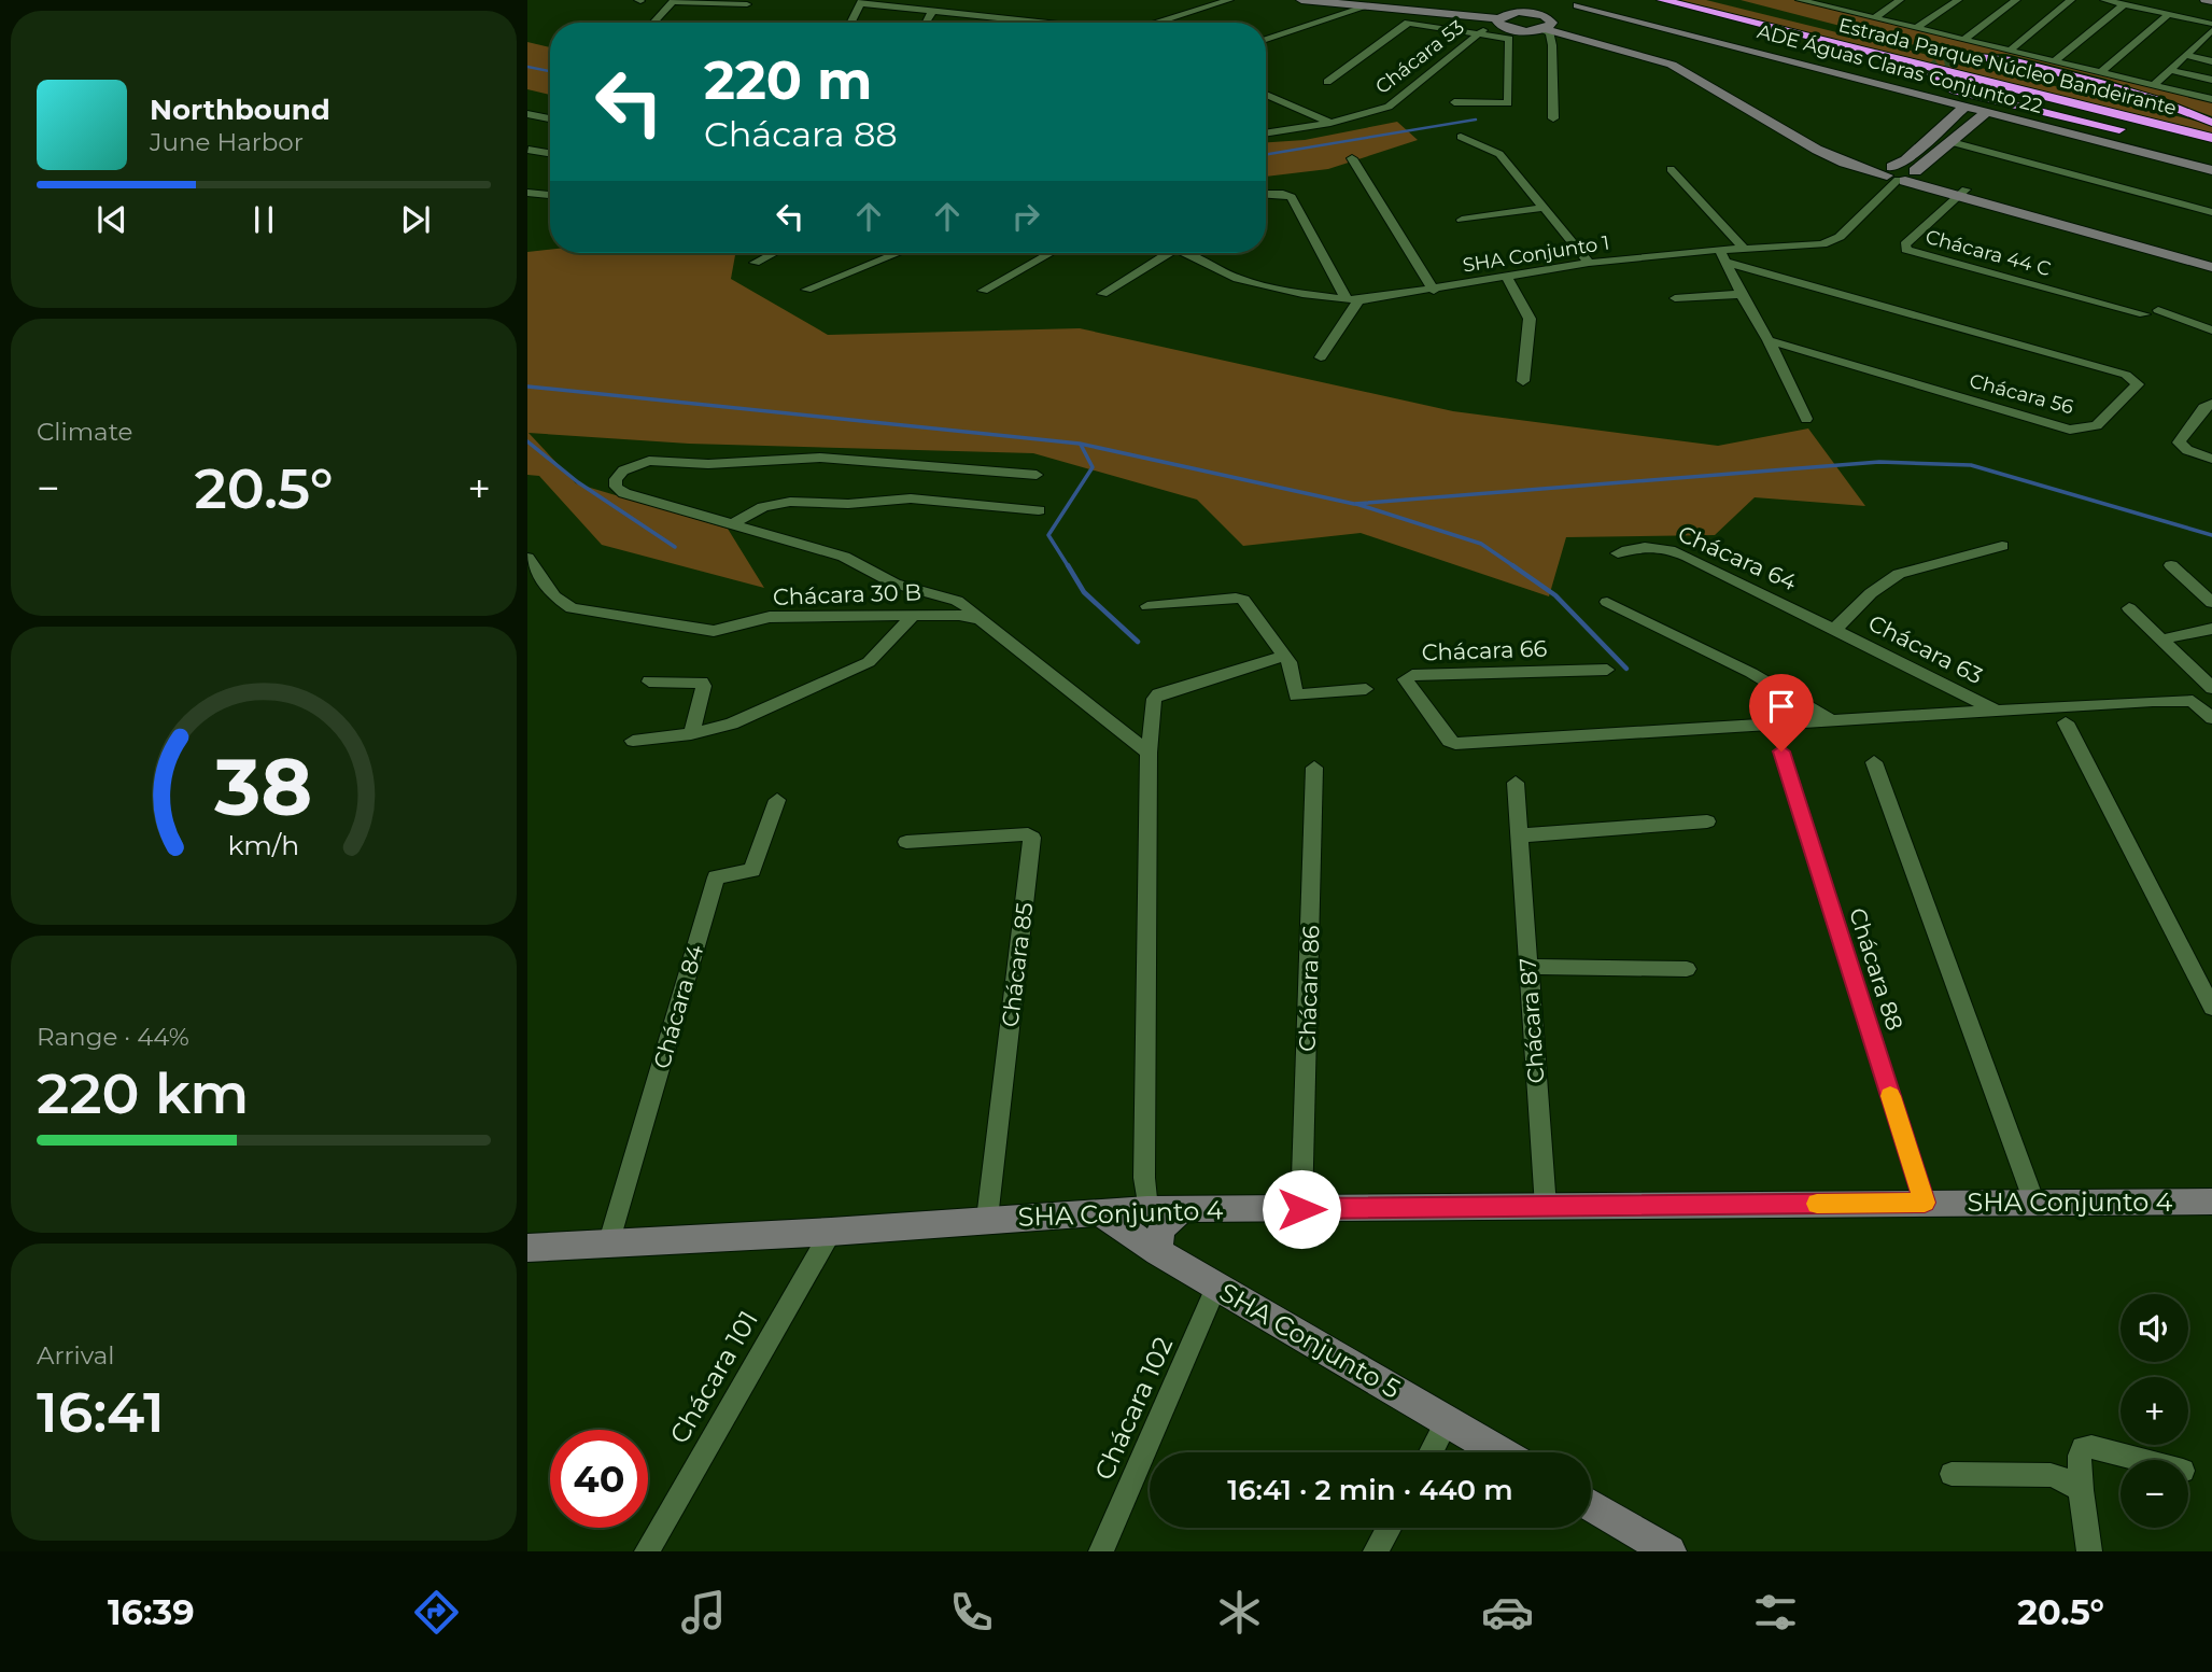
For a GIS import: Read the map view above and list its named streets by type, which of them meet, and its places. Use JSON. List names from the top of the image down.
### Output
{
  "streets": {
    "highway": ["Estrada Parque Núcleo Bandeirante"],
    "street": [
      "Chácara 53",
      "ADE Águas Claras Conjunto 22",
      "Chácara 44 C",
      "SHA Conjunto 1",
      "Chácara 56",
      "Chácara 64",
      "Chácara 30 B",
      "Chácara 63",
      "Chácara 66",
      "Chácara 85",
      "Chácara 88",
      "Chácara 86",
      "Chácara 84",
      "Chácara 87",
      "SHA Conjunto 4",
      "SHA Conjunto 5",
      "Chácara 101",
      "Chácara 102"
    ]
  },
  "crossings": [
    ["SHA Conjunto 1", "Chácara 56"],
    ["Chácara 64", "Chácara 63"],
    ["Chácara 85", "SHA Conjunto 4"],
    ["Chácara 88", "SHA Conjunto 4"],
    ["Chácara 86", "SHA Conjunto 4"],
    ["Chácara 84", "SHA Conjunto 4"],
    ["Chácara 87", "SHA Conjunto 4"],
    ["SHA Conjunto 4", "SHA Conjunto 5"],
    ["SHA Conjunto 4", "Chácara 101"],
    ["SHA Conjunto 5", "Chácara 102"]
  ],
  "page": {
    "turn": ["220 m", "Chácara 88"],
    "song": ["Northbound", "June Harbor"],
    "tile": [
      "Climate",
      ["Range · 44%", "220 km"],
      ["Arrival", "16:41"]
    ],
    "heat": ["−", "20.5°", "+"],
    "map_buttons": ["+", "−"],
    "limit": "40",
    "trip": "16:41 · 2 min · 440 m",
    "tabs": ["16:39", "20.5°"],
    "gauge": ["38", "km/h"]
  }
}
